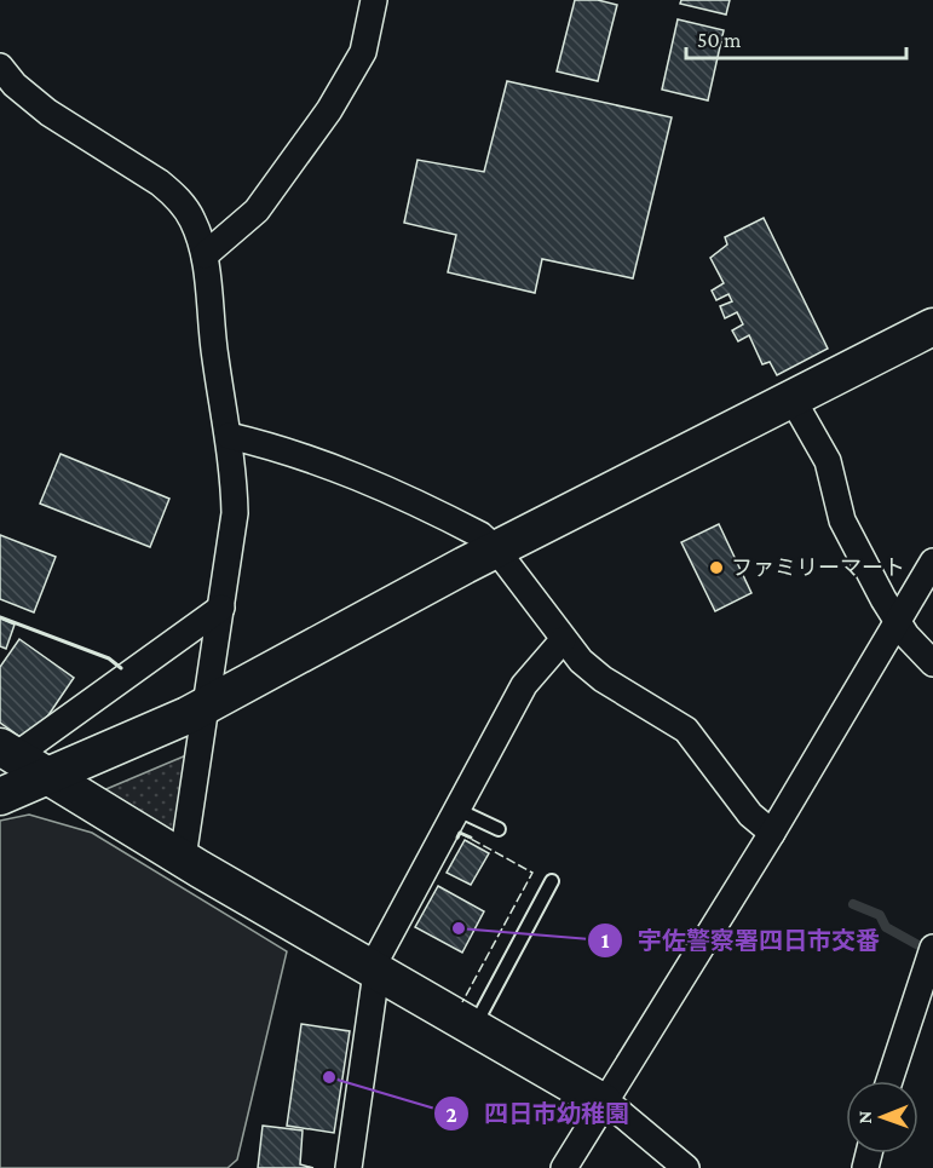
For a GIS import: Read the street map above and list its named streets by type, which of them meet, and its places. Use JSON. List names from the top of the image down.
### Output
{
  "places": ["ファミリーマート", "宇佐警察署四日市交番", "四日市幼稚園"],
  "scale_bar": "50 m",
  "north": "left"
}
